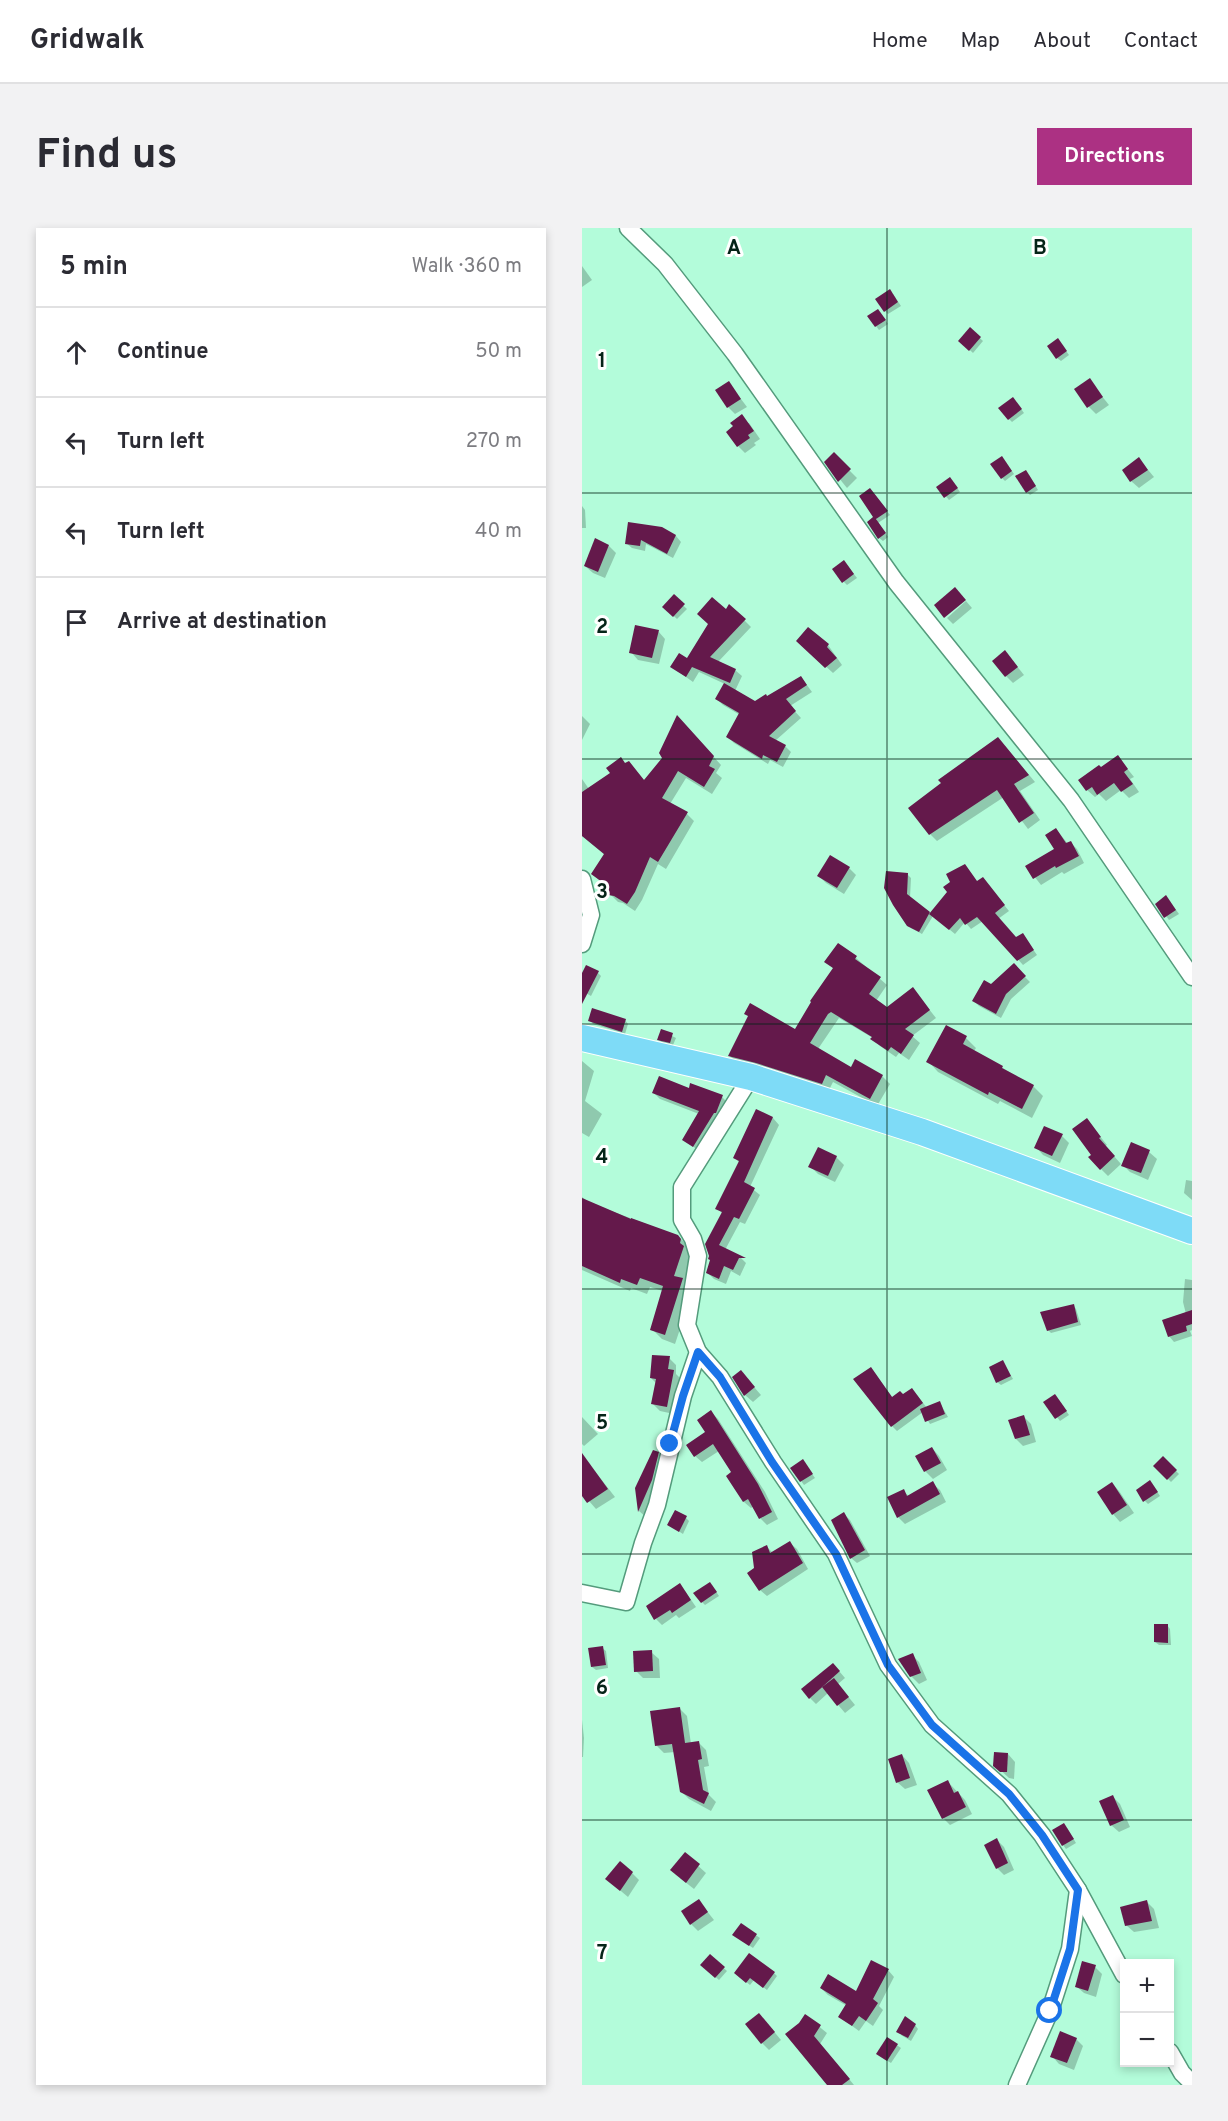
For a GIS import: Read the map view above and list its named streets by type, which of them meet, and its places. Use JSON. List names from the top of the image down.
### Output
{
  "page": {
    "header": "Gridwalk",
    "nav": [
      "Home",
      "Map",
      "About",
      "Contact"
    ],
    "buttons": "Directions",
    "title": "Find us",
    "heading": ["5 min", "Walk · 360 m"],
    "list": [
      ["Continue", "50 m"],
      ["Turn left", "270 m"],
      ["Turn left", "40 m"],
      "Arrive at destination"
    ],
    "map_buttons": ["+", "−"]
  },
  "grid": {
    "columns": ["A", "B"],
    "rows": [
      "1",
      "2",
      "3",
      "4",
      "5",
      "6",
      "7"
    ]
  }
}
